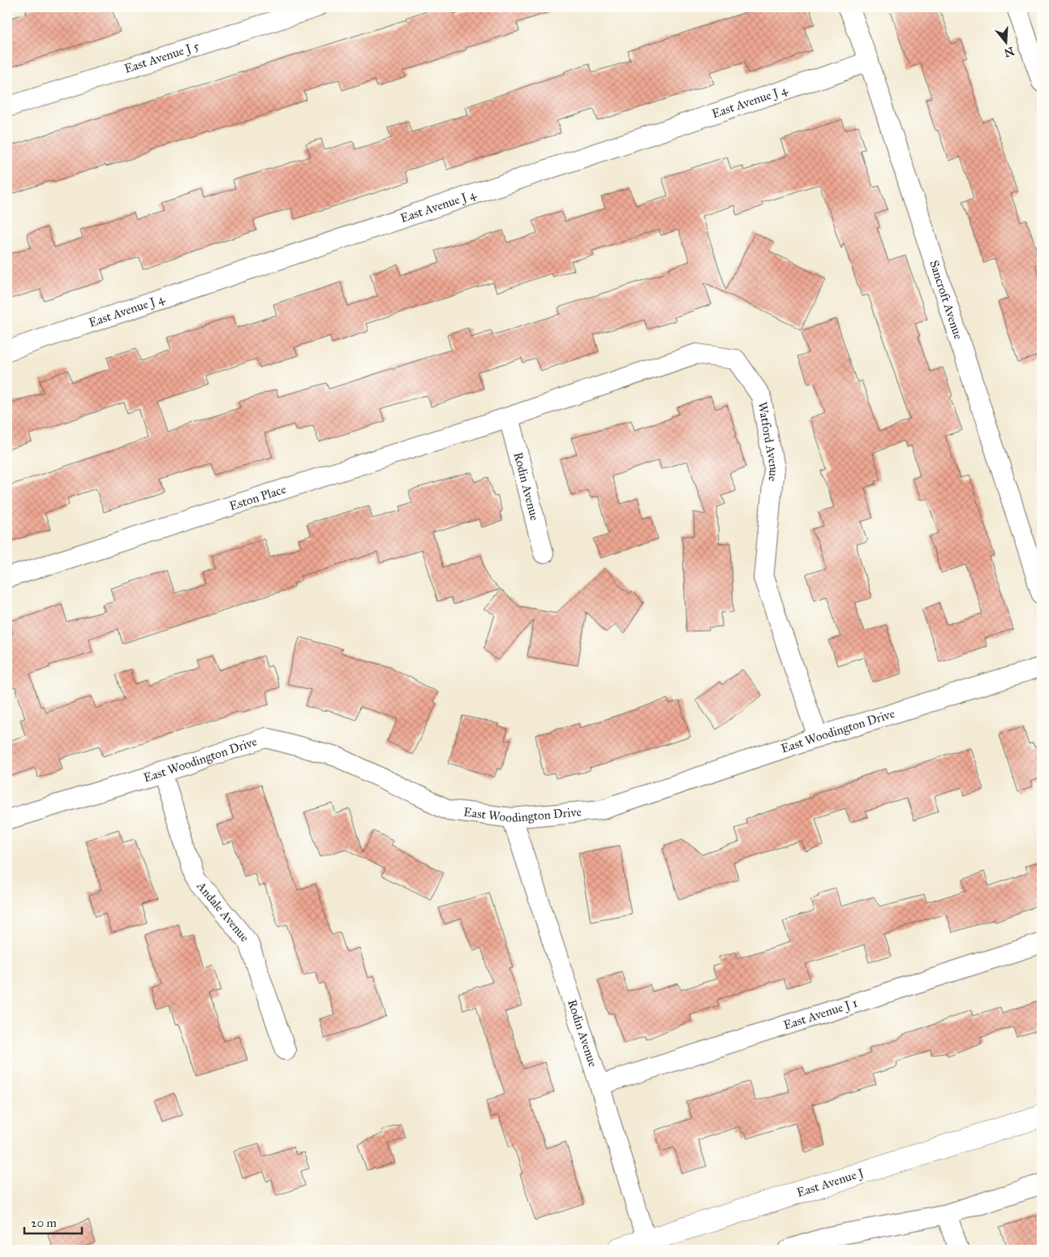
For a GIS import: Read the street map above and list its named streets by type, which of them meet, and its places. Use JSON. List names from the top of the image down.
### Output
{
  "streets": {
    "main road": ["East Avenue J"],
    "street": [
      "East Avenue J 5",
      "East Avenue J 4",
      "Sancroft Avenue",
      "Watford Avenue",
      "Rodin Avenue",
      "Eston Place",
      "East Woodington Drive",
      "Andale Avenue",
      "East Avenue J 1"
    ]
  },
  "crossings": [
    ["East Avenue J 4", "Sancroft Avenue"],
    ["Watford Avenue", "Rodin Avenue"],
    ["Watford Avenue", "Eston Place"],
    ["Watford Avenue", "East Woodington Drive"],
    ["Rodin Avenue", "Eston Place"],
    ["Rodin Avenue", "East Woodington Drive"],
    ["Rodin Avenue", "East Avenue J 1"],
    ["Rodin Avenue", "East Avenue J"],
    ["East Woodington Drive", "Andale Avenue"]
  ],
  "scale_bar": "20 m",
  "north": "bottom"
}
